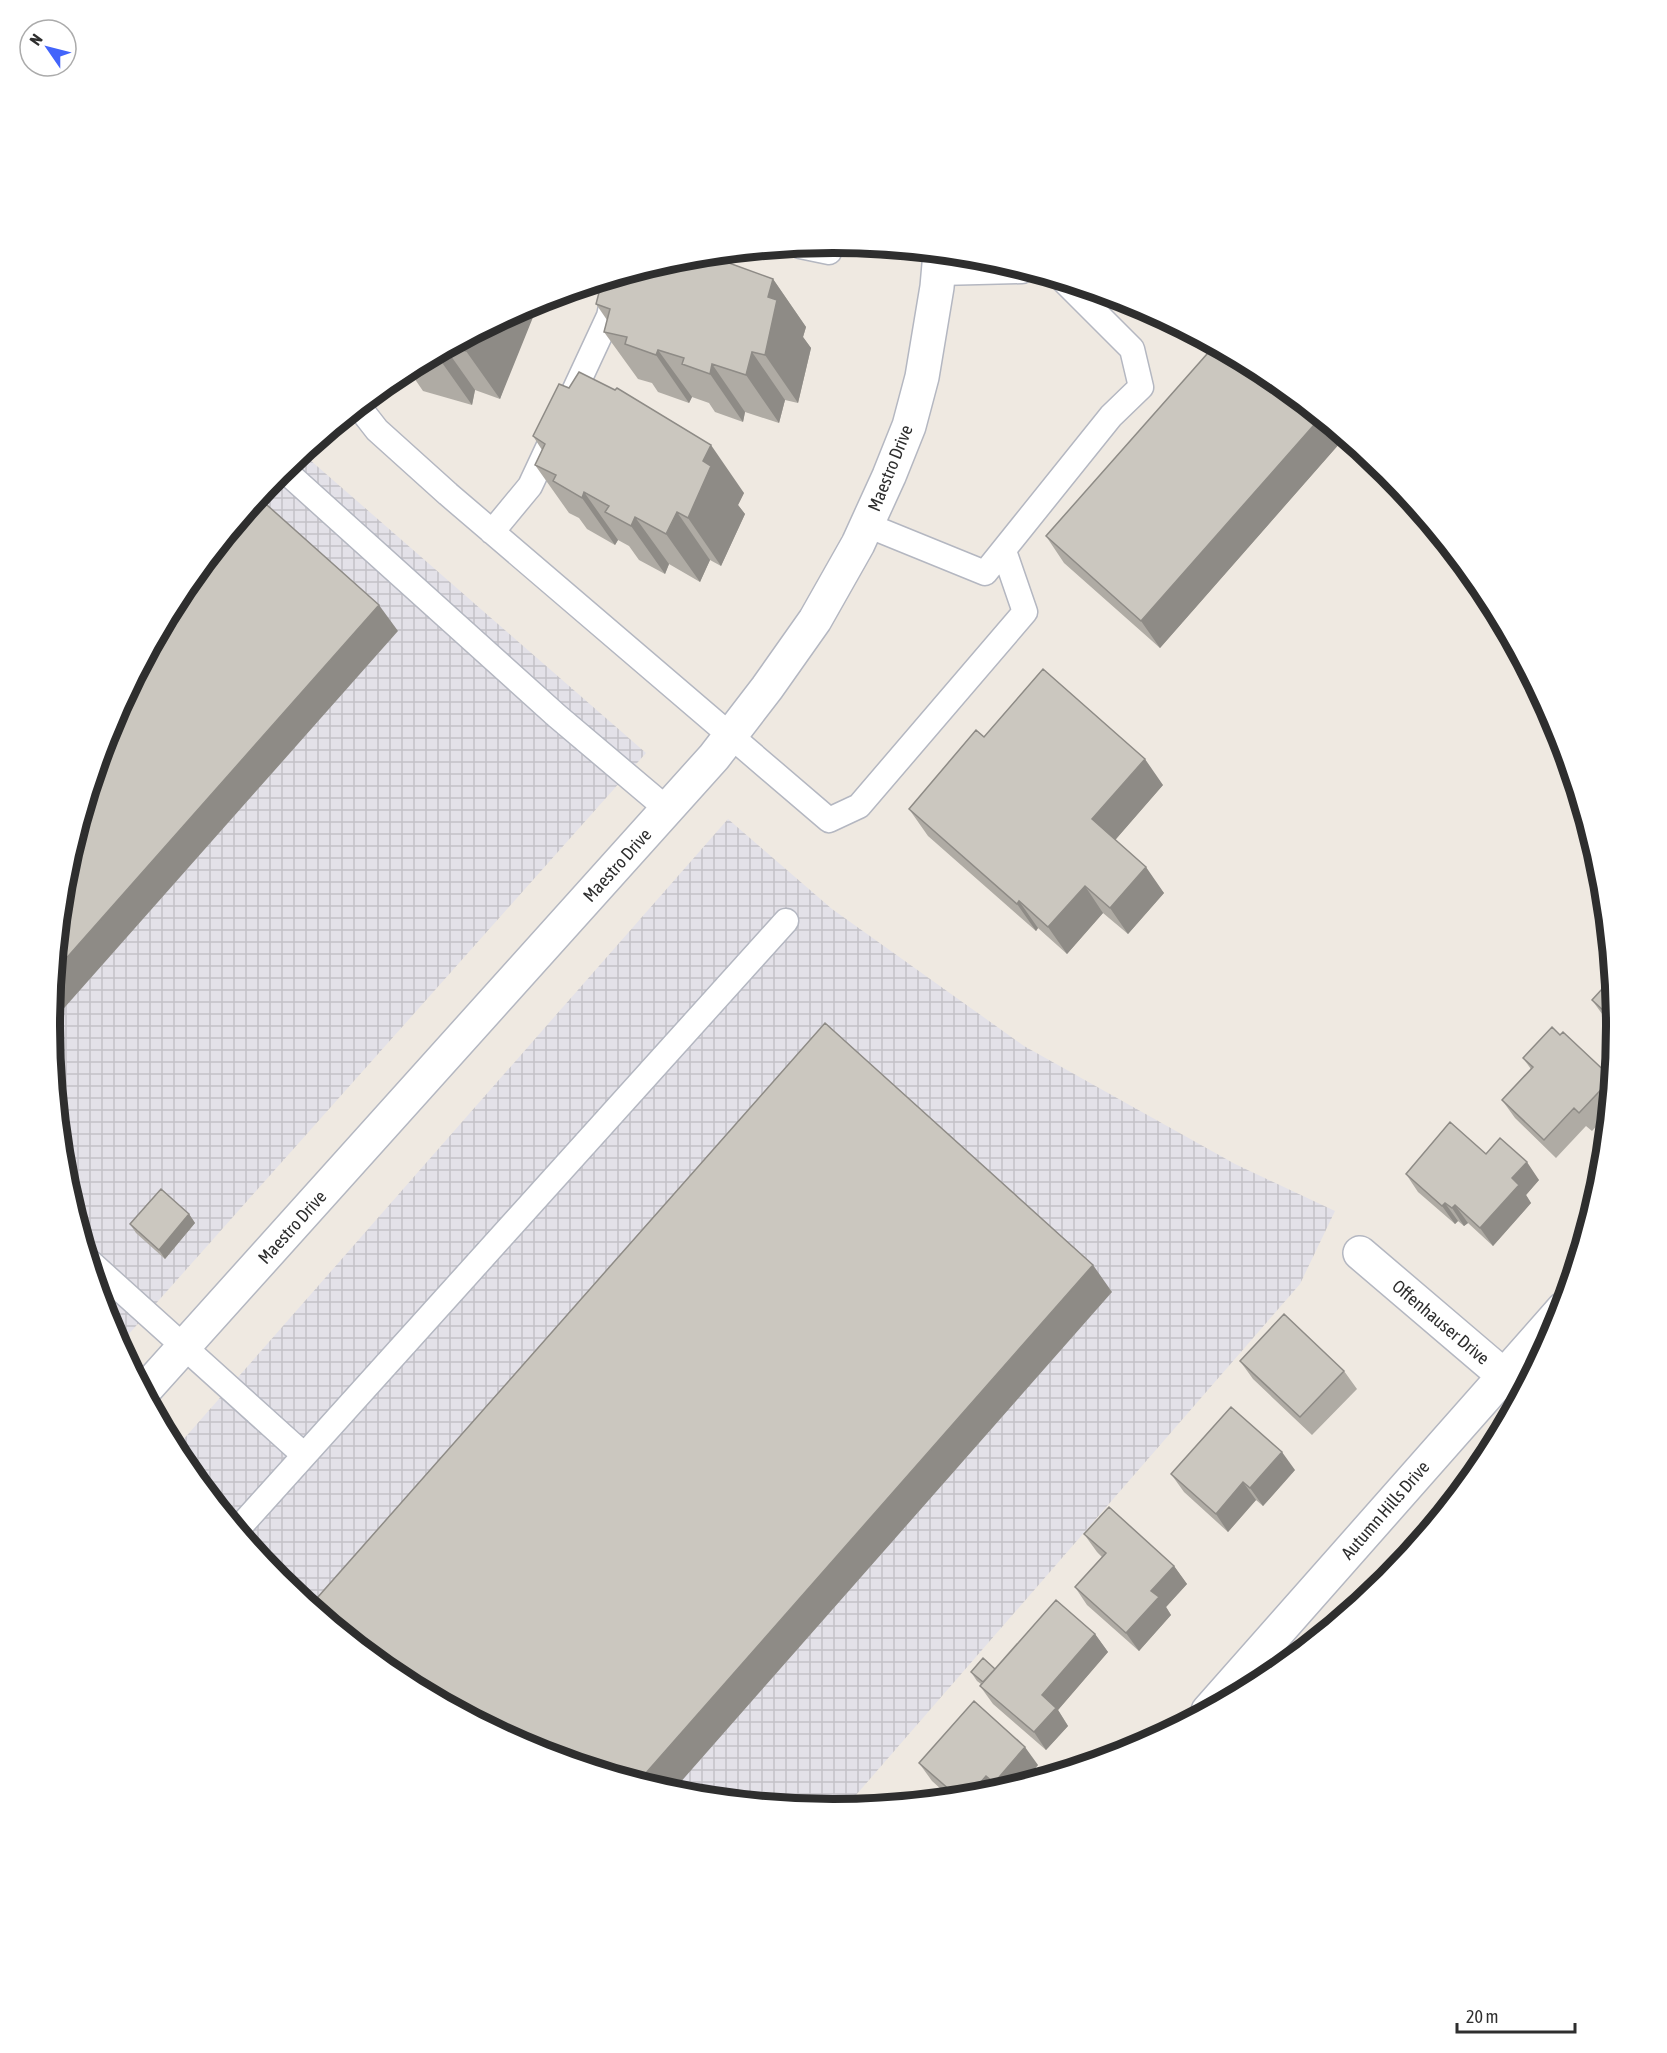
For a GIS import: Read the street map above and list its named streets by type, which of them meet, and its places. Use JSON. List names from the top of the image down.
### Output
{
  "streets": {
    "street": ["Maestro Drive", "Offenhauser Drive", "Autumn Hills Drive"]
  },
  "crossings": [
    ["Offenhauser Drive", "Autumn Hills Drive"]
  ],
  "scale_bar": "20 m",
  "north": "top left"
}
